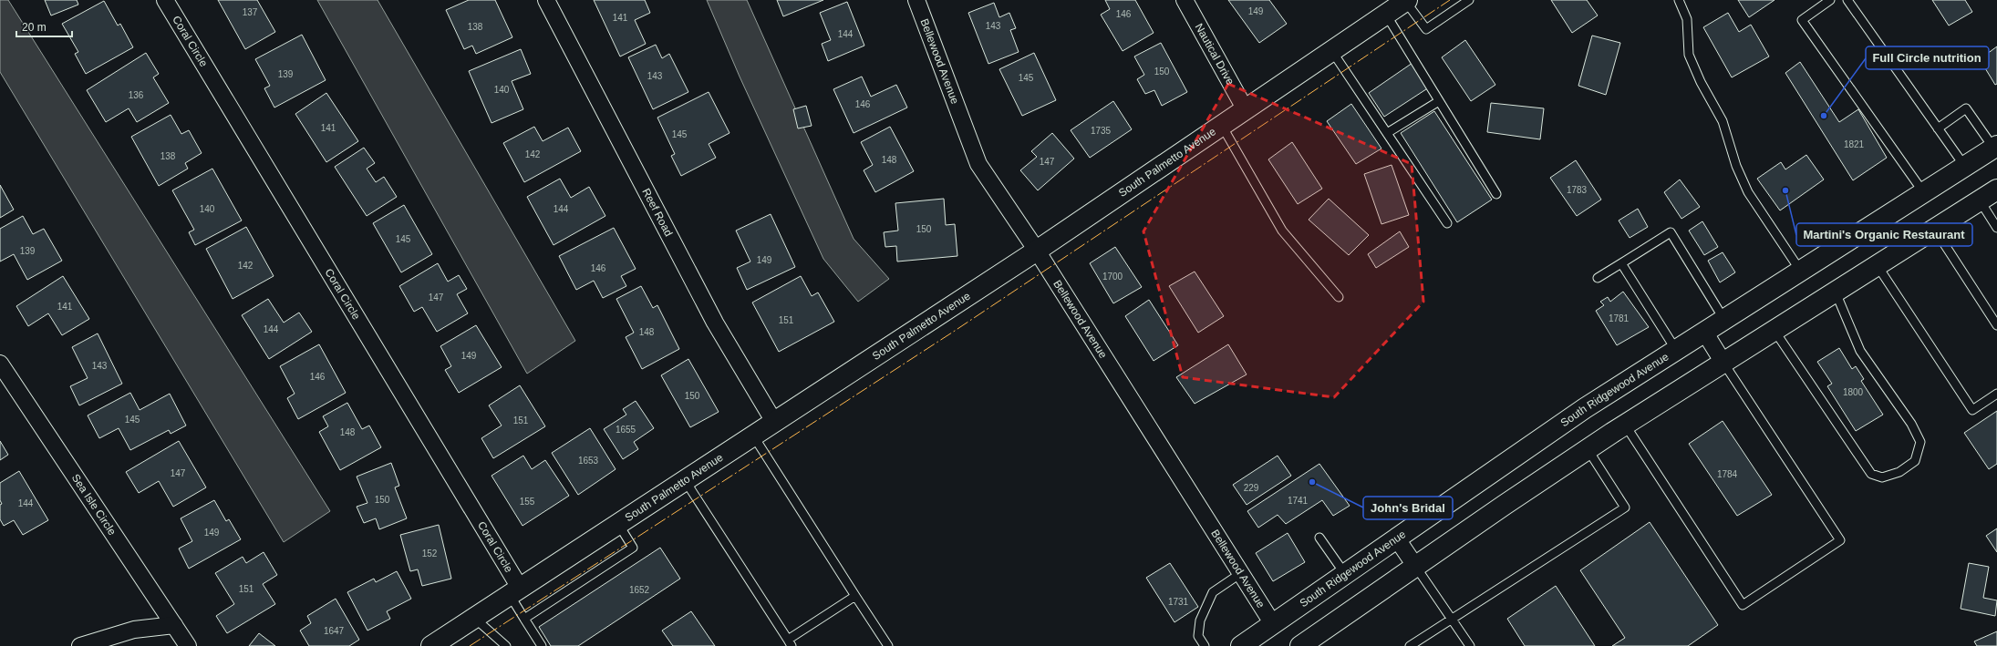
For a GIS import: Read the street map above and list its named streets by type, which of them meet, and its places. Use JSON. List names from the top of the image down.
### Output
{
  "streets": {
    "main road": ["South Palmetto Avenue", "South Ridgewood Avenue"],
    "street": [
      "Coral Circle",
      "Nautical Drive",
      "Bellewood Avenue",
      "Reef Road",
      "Sea Isle Circle"
    ]
  },
  "crossings": [
    ["Coral Circle", "South Palmetto Avenue"],
    ["Nautical Drive", "South Palmetto Avenue"],
    ["Bellewood Avenue", "South Palmetto Avenue"],
    ["Bellewood Avenue", "South Ridgewood Avenue"],
    ["South Palmetto Avenue", "Reef Road"]
  ],
  "places": ["Full Circle nutrition", "Martini's Organic Restaurant", "John's Bridal"],
  "house_numbers": [
    "149",
    "137",
    "146",
    "141",
    "143",
    "138",
    "144",
    "150",
    "139",
    "143",
    "145",
    "140",
    "136",
    "146",
    "141",
    "1735",
    "145",
    "1821",
    "142",
    "138",
    "148",
    "147",
    "1783",
    "140",
    "144",
    "150",
    "145",
    "139",
    "149",
    "142",
    "146",
    "1700",
    "147",
    "141",
    "1781",
    "151",
    "144",
    "148",
    "149",
    "143",
    "146",
    "1800",
    "150",
    "145",
    "151",
    "1655",
    "148",
    "1653",
    "147",
    "1784",
    "229",
    "150",
    "1741",
    "155",
    "144",
    "149",
    "152",
    "151",
    "1652",
    "1731",
    "1647"
  ],
  "scale_bar": "20 m"
}
